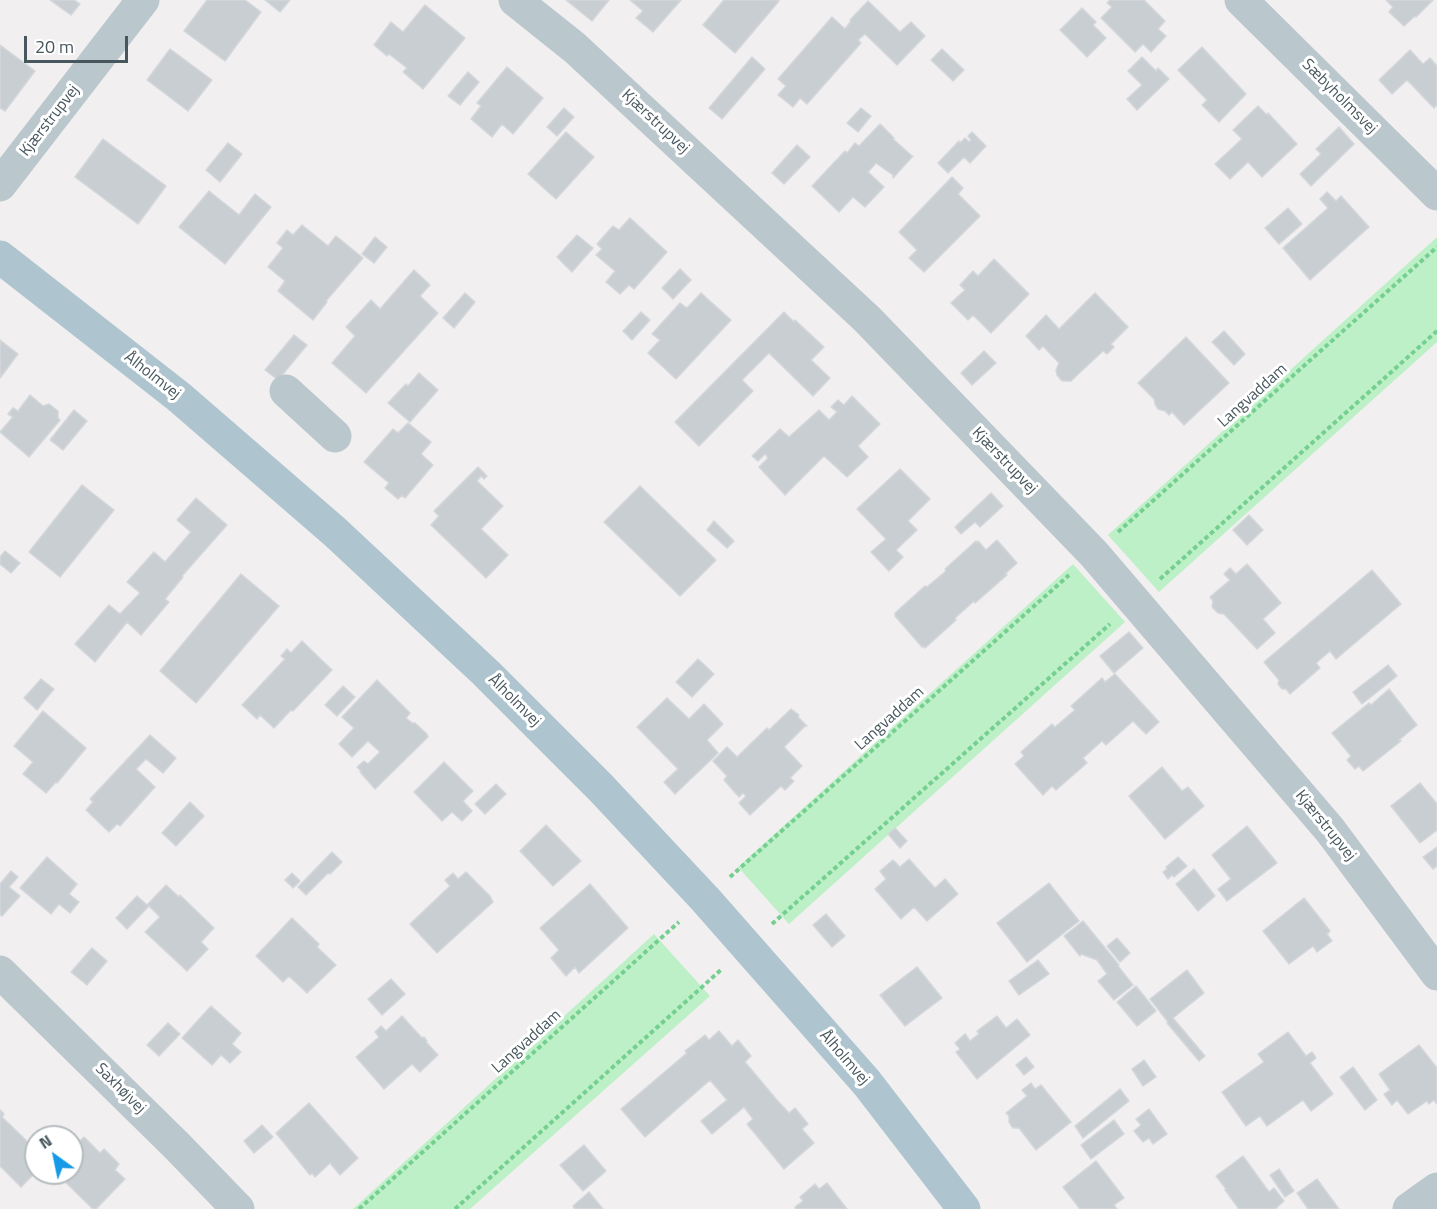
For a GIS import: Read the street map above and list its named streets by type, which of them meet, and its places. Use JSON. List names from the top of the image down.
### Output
{
  "streets": {
    "main road": ["Ålholmvej"],
    "street": ["Sæbyholmsvej", "Kjærstrupvej", "Saxhøjvej"],
    "path": ["Langvaddam"]
  },
  "crossings": [
    ["Kjærstrupvej", "Langvaddam"],
    ["Ålholmvej", "Langvaddam"]
  ],
  "scale_bar": "20 m",
  "north": "top left"
}
